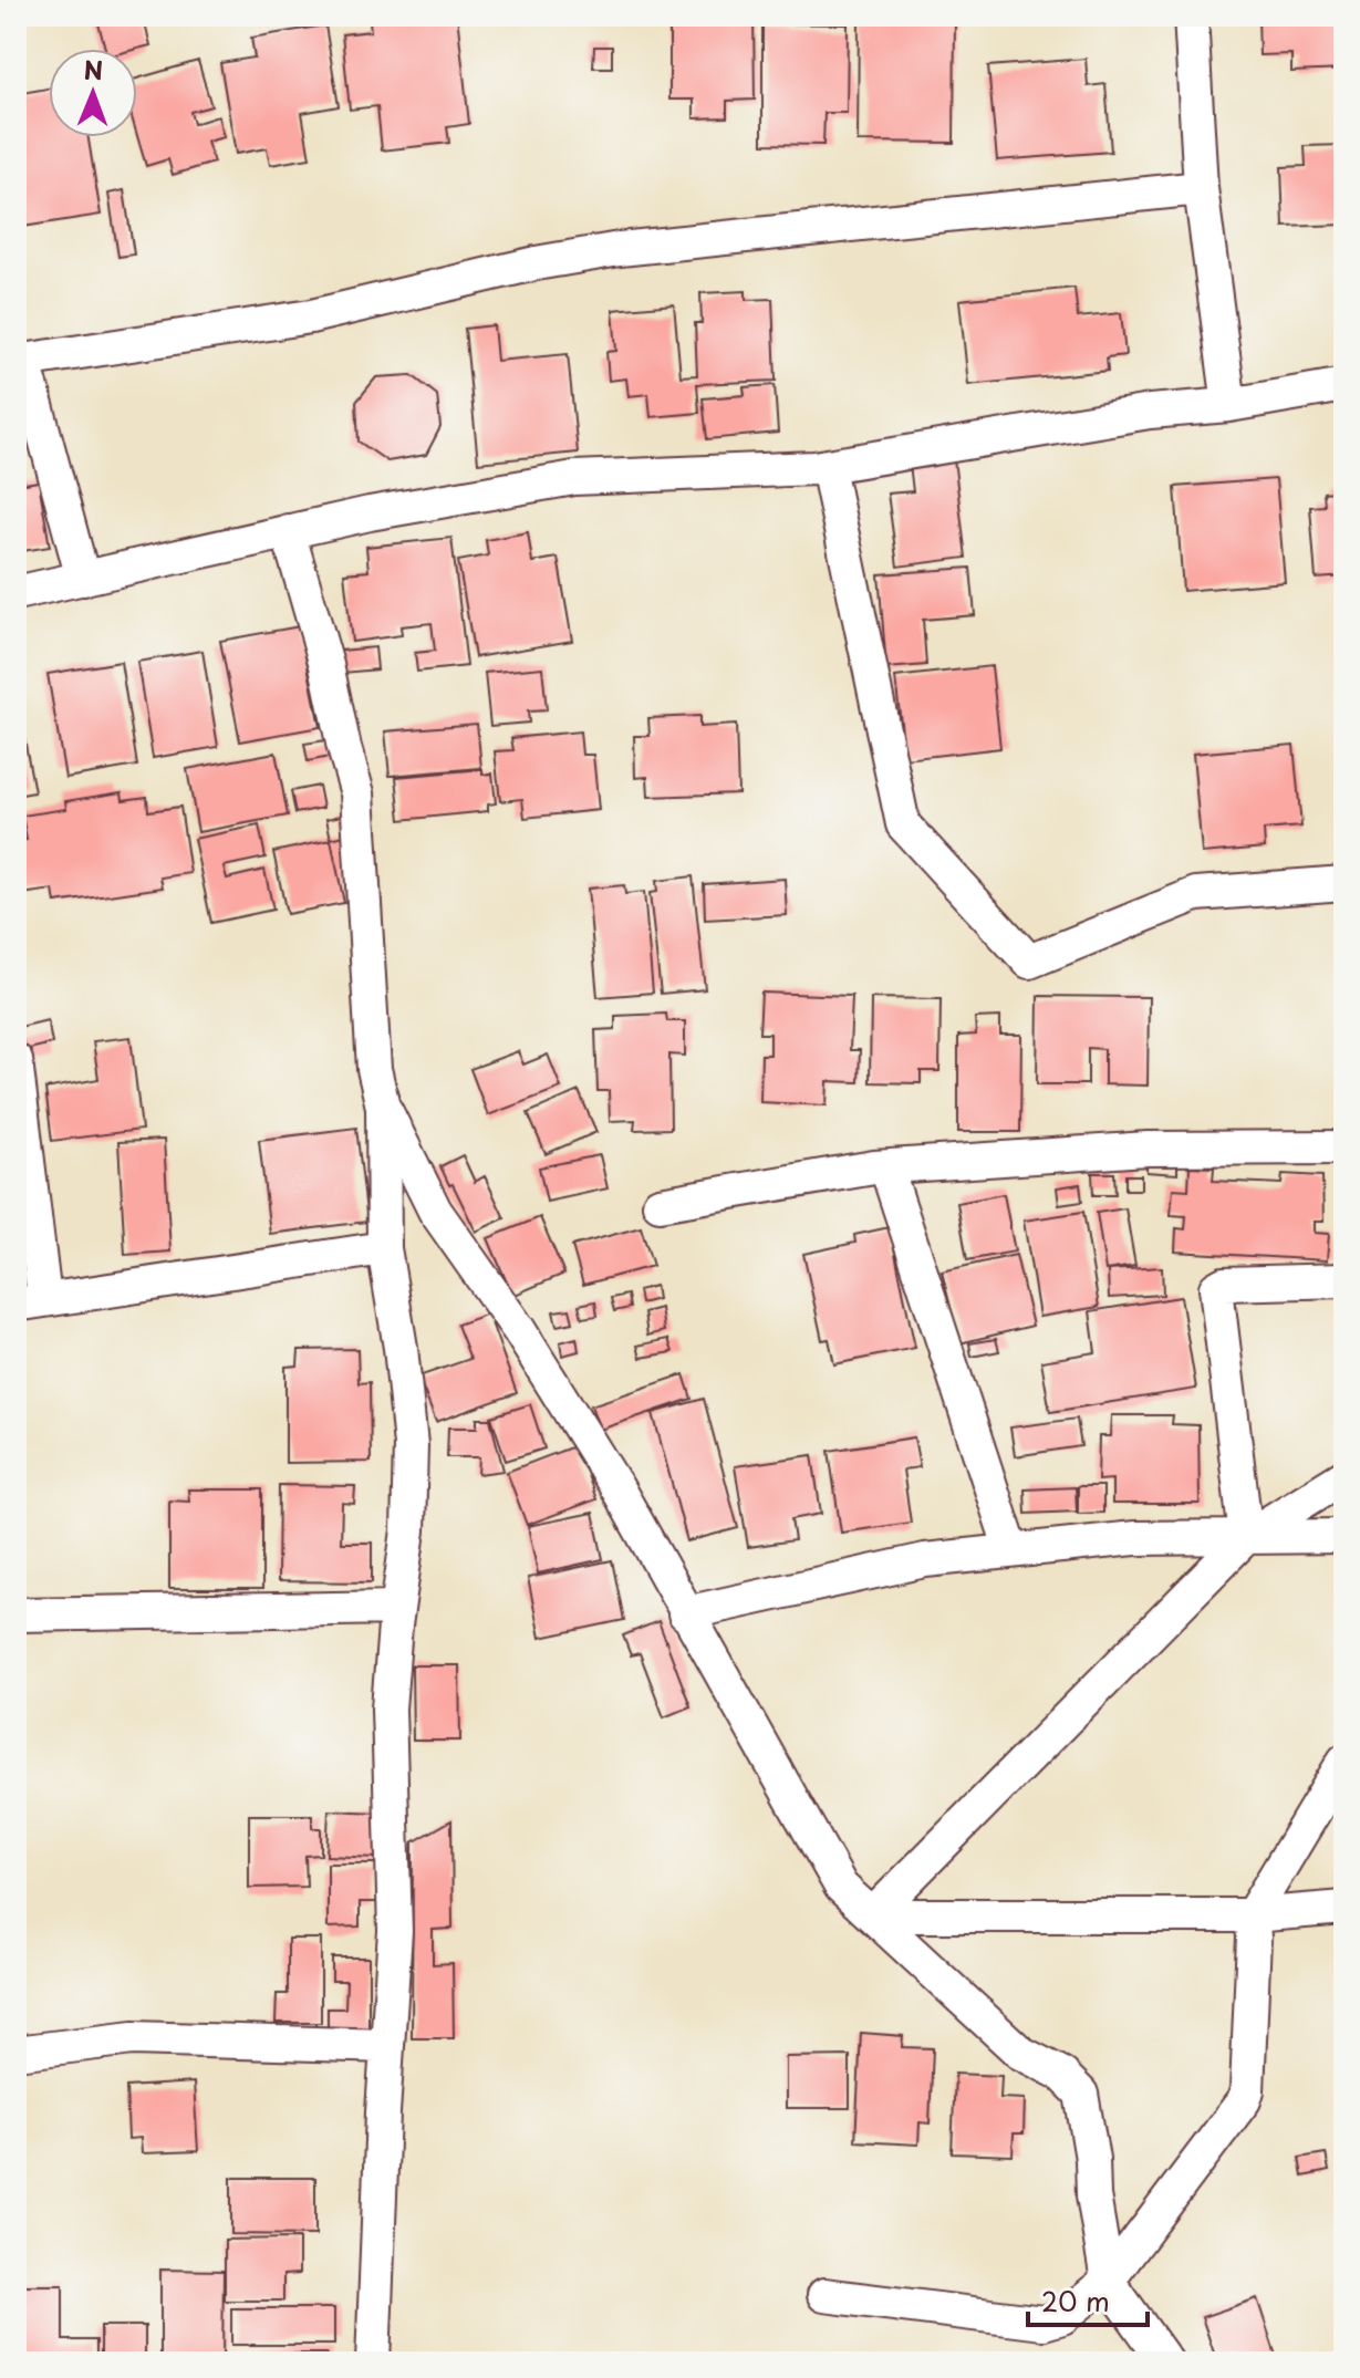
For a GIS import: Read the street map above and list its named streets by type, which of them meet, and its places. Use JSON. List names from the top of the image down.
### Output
{
  "scale_bar": "20 m",
  "north": "top"
}
